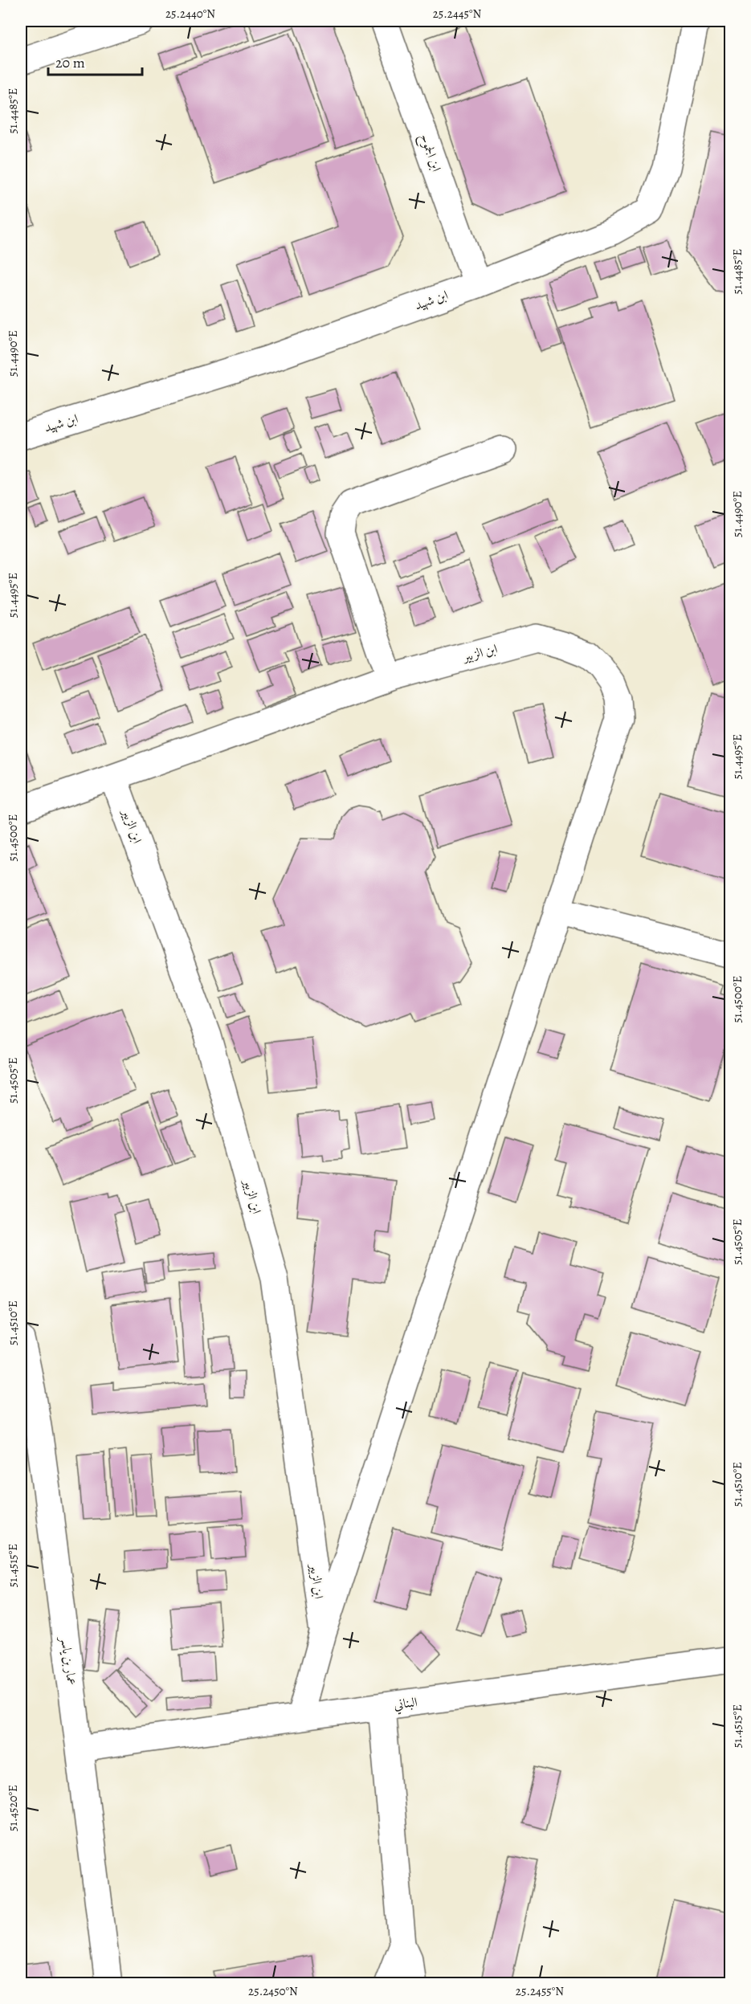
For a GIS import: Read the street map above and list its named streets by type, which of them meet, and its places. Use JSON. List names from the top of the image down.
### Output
{
  "streets": {
    "street": [
      "ابن الجموح",
      "ابن شهيد",
      "ابن الزبير",
      "عمار بن ياسر",
      "البناني"
    ]
  },
  "crossings": [
    ["ابن الجموح", "ابن شهيد"],
    ["ابن الزبير", "البناني"],
    ["عمار بن ياسر", "البناني"]
  ],
  "scale_bar": "20 m",
  "coordinates": [
    "25.2440°N",
    "25.2445°N",
    "51.4485°E",
    "51.4490°E",
    "51.4495°E",
    "51.4500°E",
    "51.4505°E",
    "51.4510°E",
    "51.4515°E",
    "51.4520°E",
    "25.2450°N",
    "25.2455°N"
  ]
}
